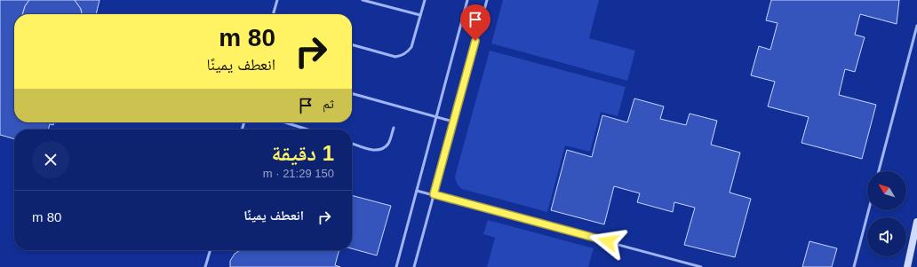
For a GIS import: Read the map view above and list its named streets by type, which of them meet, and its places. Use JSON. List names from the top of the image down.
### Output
{
  "north": "top left",
  "page": {
    "turn": ["80 m", "انعطف يمينًا"],
    "then": "ثم",
    "heading": ["1 دقيقة", "150 m · 21:29"],
    "list": [
      {
        "name": "انعطف يمينًا",
        "value": "80 m"
      }
    ]
  }
}
